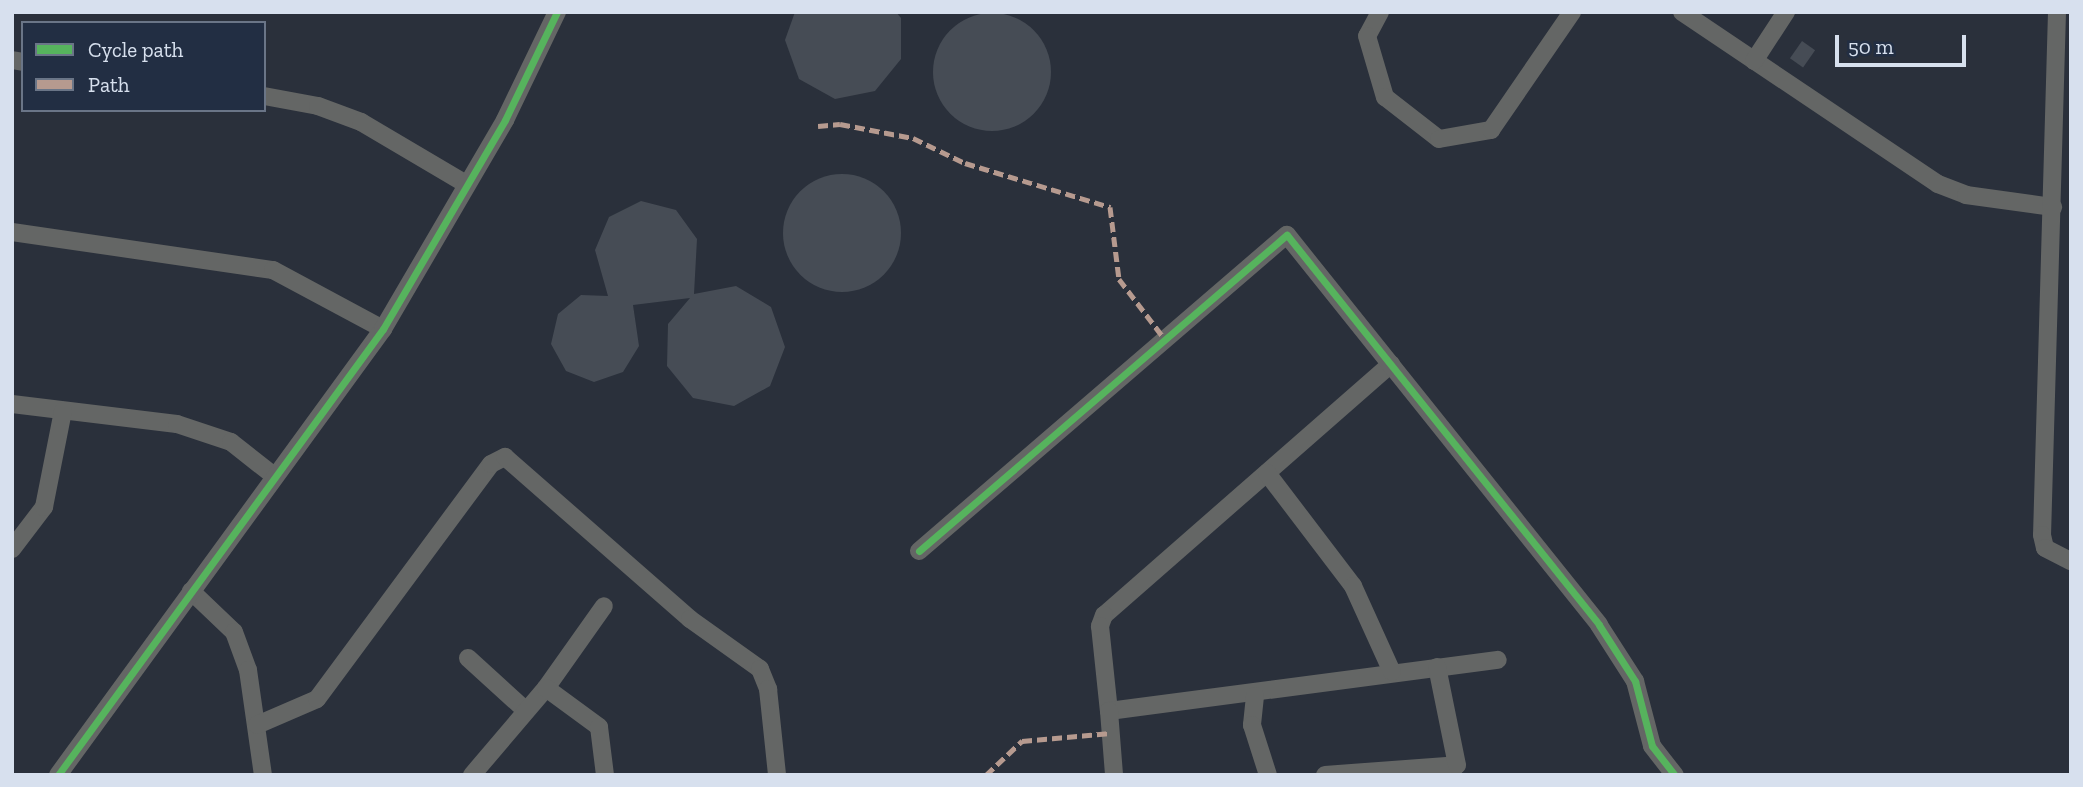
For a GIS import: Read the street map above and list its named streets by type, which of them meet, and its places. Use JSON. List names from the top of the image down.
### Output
{
  "legend": ["Cycle path", "Path"],
  "scale_bar": "50 m"
}
